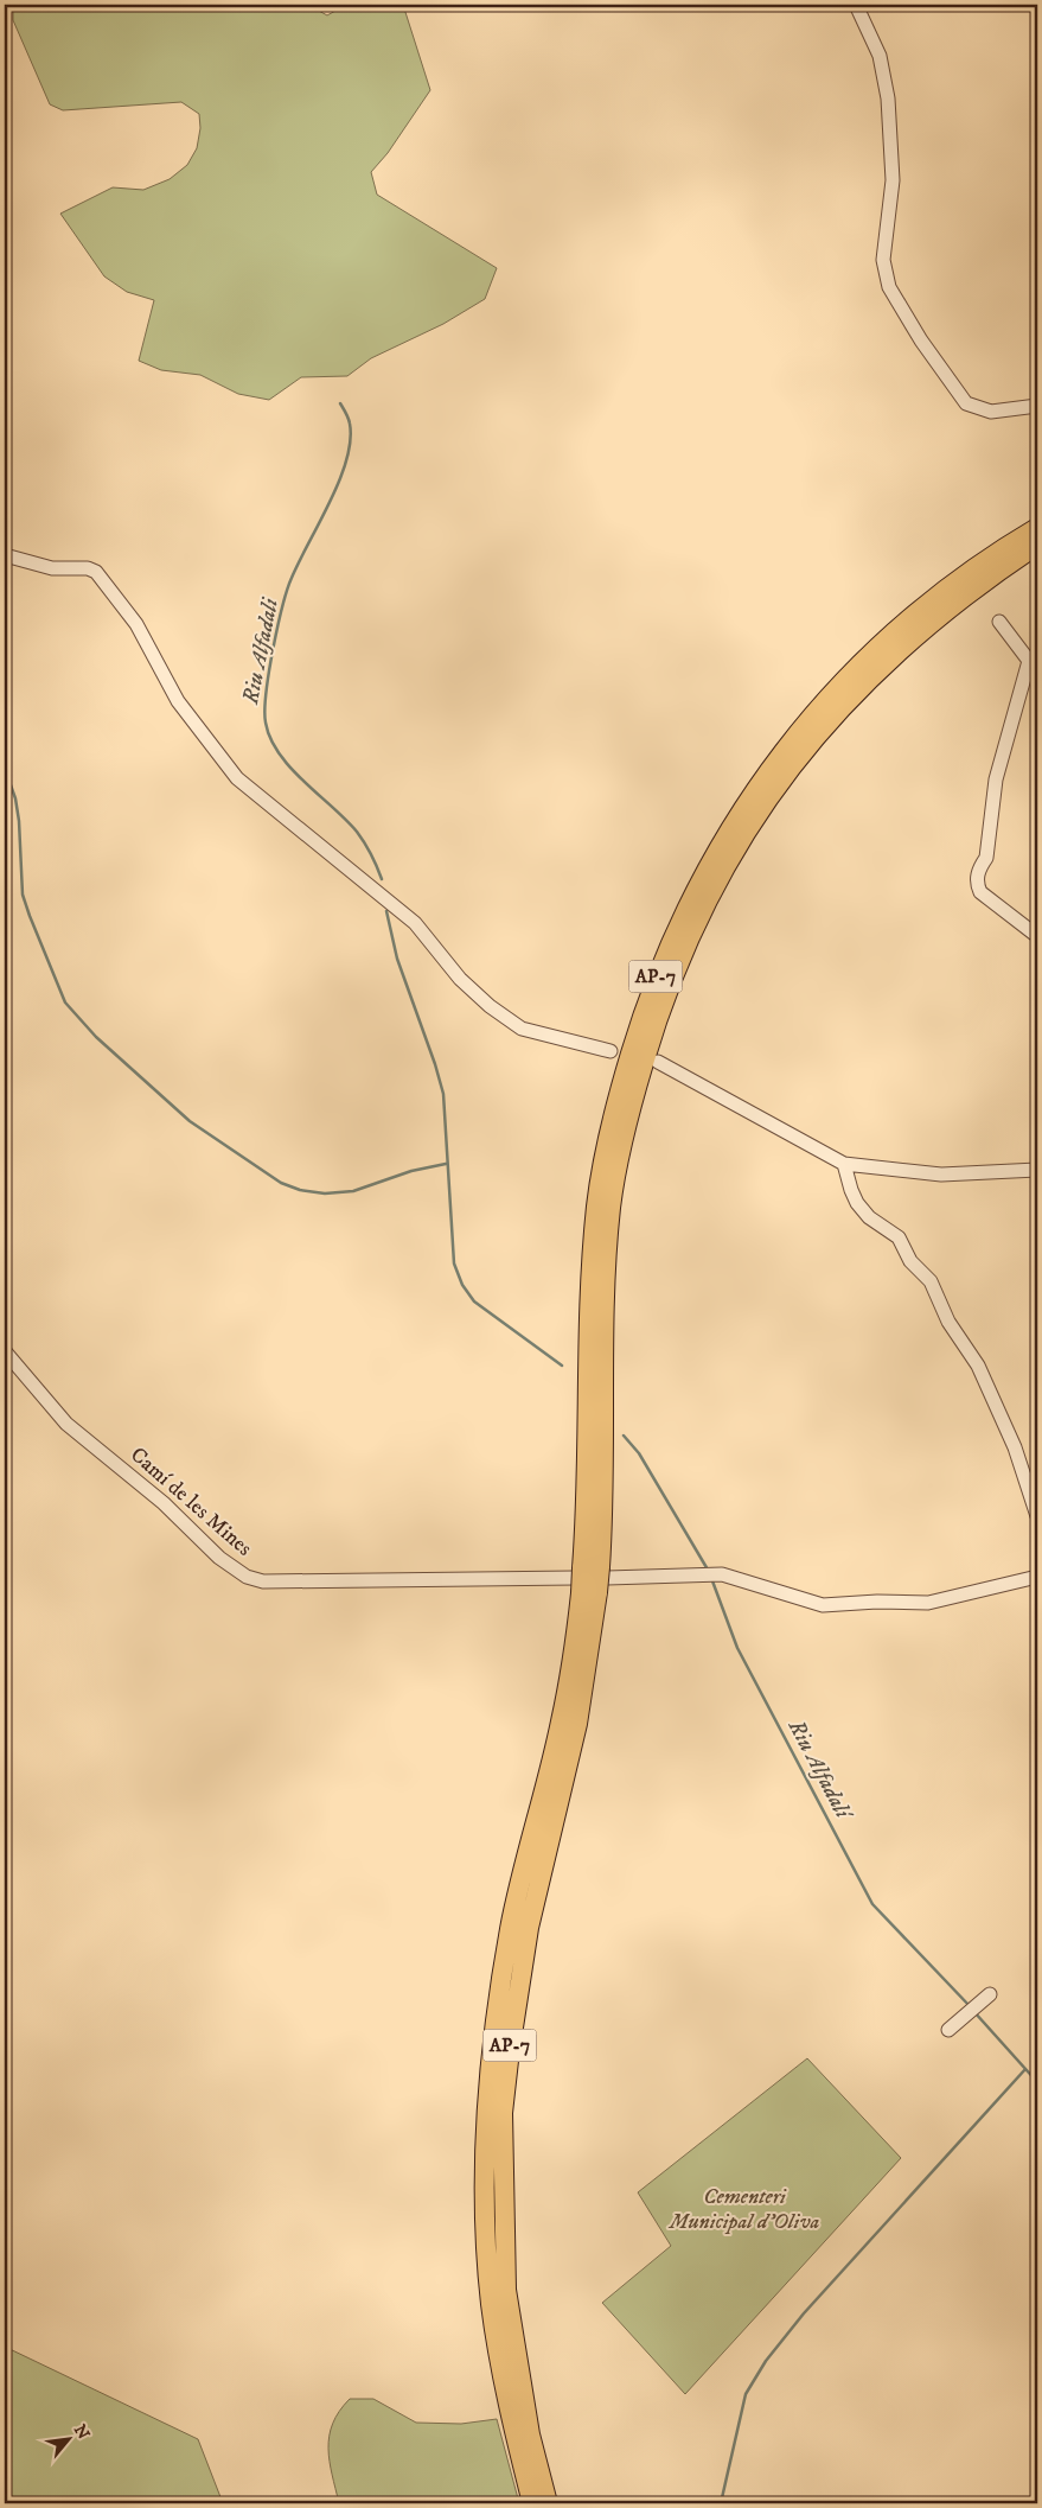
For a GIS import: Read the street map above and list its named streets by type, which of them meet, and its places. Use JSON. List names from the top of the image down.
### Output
{
  "streets": {
    "highway": ["AP-7"],
    "street": ["Camí de les Mines"]
  },
  "crossings": [
    ["AP-7", "Camí de les Mines"]
  ],
  "water": ["Riu Alfadali", "Riu Alfadalí"],
  "parks": ["Cementeri Municipal d'Oliva"],
  "north": "top right"
}
